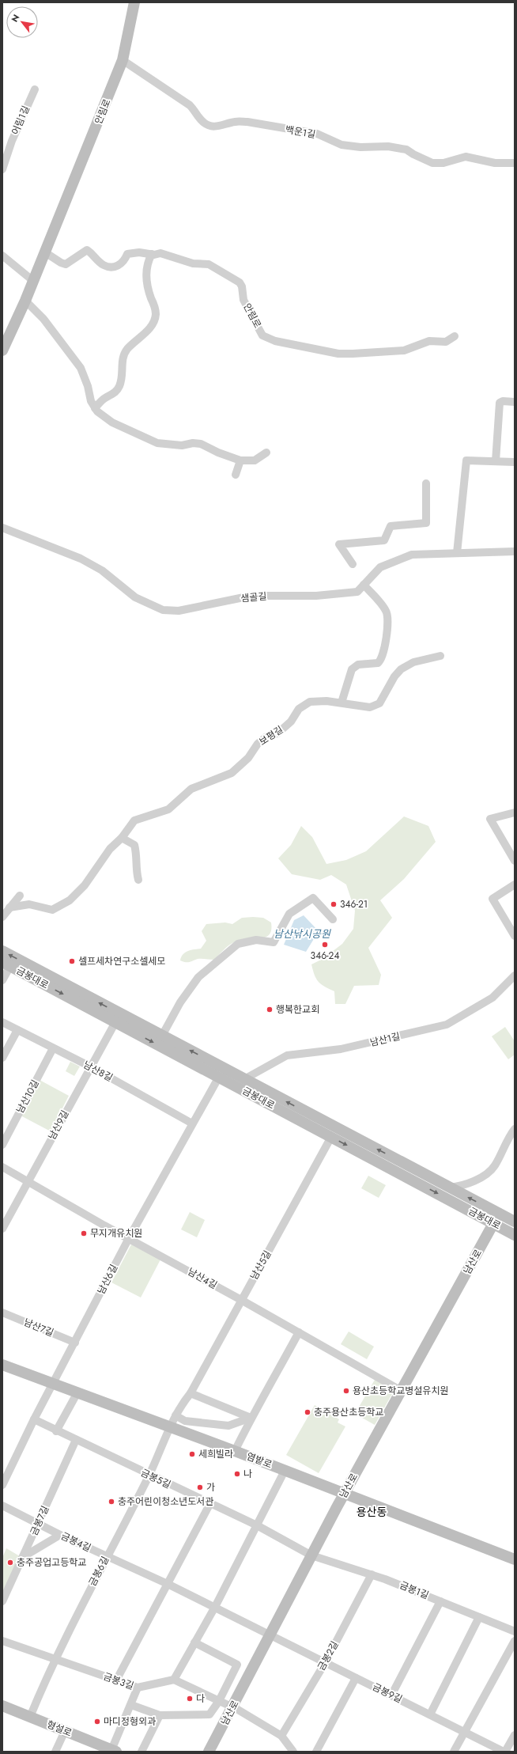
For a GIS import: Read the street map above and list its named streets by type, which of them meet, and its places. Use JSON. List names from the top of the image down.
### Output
{
  "streets": {
    "street": [
      "안림로",
      "어림1길",
      "백운1길",
      "샘골길",
      "보평길",
      "금봉대로",
      "남산1길",
      "남산8길",
      "남산10길",
      "남산9길",
      "남산로",
      "남산5길",
      "남산4길",
      "남산6길",
      "남산7길",
      "염밭로",
      "금봉5길",
      "금봉7길",
      "금봉4길",
      "금봉6길",
      "금봉1길",
      "금봉2길",
      "금봉3길",
      "금봉9길",
      "형설로"
    ]
  },
  "crossings": [
    ["안림로", "백운1길"],
    ["금봉대로", "남산1길"],
    ["금봉대로", "남산9길"],
    ["금봉대로", "남산로"],
    ["금봉대로", "남산5길"],
    ["금봉대로", "남산6길"],
    ["남산8길", "남산10길"],
    ["남산8길", "남산9길"],
    ["남산8길", "남산6길"],
    ["남산9길", "남산4길"],
    ["남산로", "남산4길"],
    ["남산로", "염밭로"],
    ["남산로", "금봉5길"],
    ["남산로", "금봉4길"],
    ["남산로", "금봉1길"],
    ["남산로", "금봉9길"],
    ["남산5길", "남산4길"],
    ["남산5길", "염밭로"],
    ["남산5길", "금봉6길"],
    ["남산4길", "남산6길"],
    ["남산6길", "남산7길"],
    ["남산6길", "염밭로"],
    ["남산6길", "금봉5길"],
    ["염밭로", "금봉6길"],
    ["금봉5길", "금봉7길"],
    ["금봉5길", "금봉6길"],
    ["금봉5길", "금봉1길"],
    ["금봉7길", "금봉4길"],
    ["금봉4길", "금봉6길"],
    ["금봉4길", "금봉9길"],
    ["금봉6길", "금봉3길"],
    ["금봉6길", "형설로"],
    ["금봉1길", "금봉2길"],
    ["금봉2길", "금봉9길"]
  ],
  "districts": ["용산동"],
  "water": ["남산낚시공원"],
  "places": [
    "346-21",
    "346-24",
    "셀프세차연구소셀세모",
    "행복한교회",
    "무지개유치원",
    "용산초등학교병설유치원",
    "충주용산초등학교",
    "세희빌라",
    "나",
    "가",
    "충주어린이청소년도서관",
    "충주공업고등학교",
    "다",
    "마디정형외과"
  ],
  "north": "top left"
}
